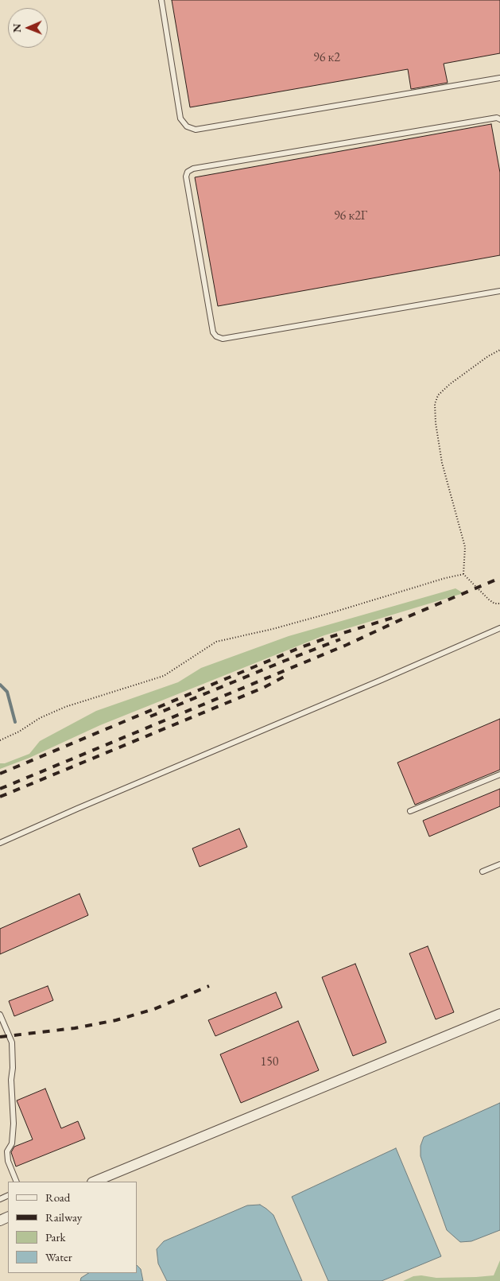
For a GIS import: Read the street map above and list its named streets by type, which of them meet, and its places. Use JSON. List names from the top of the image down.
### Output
{
  "house_numbers": ["96 к2", "96 к2Г", "150"],
  "legend": [
    "Road",
    "Railway",
    "Park",
    "Water"
  ],
  "north": "left"
}
